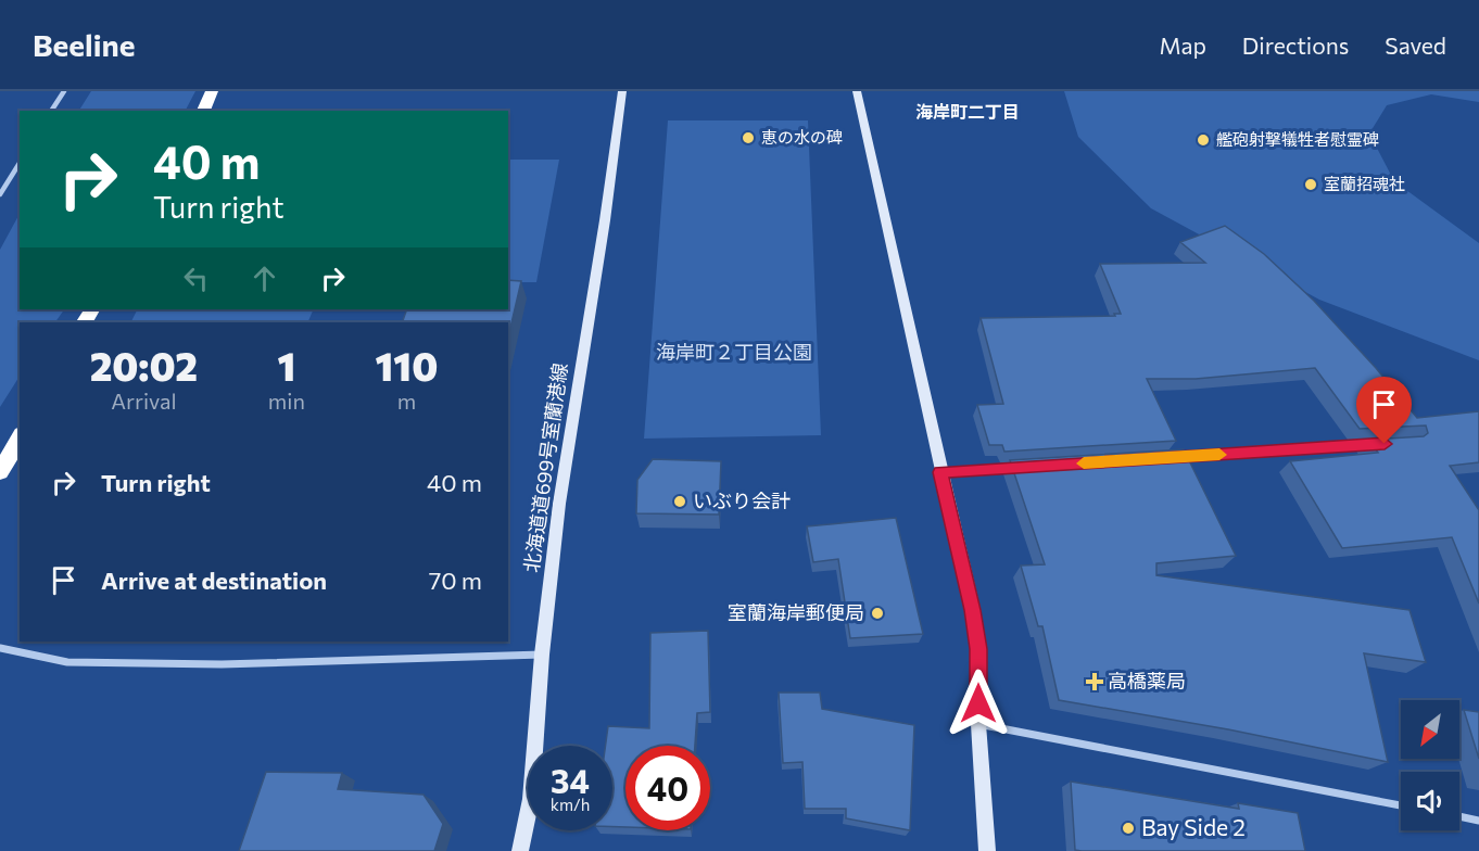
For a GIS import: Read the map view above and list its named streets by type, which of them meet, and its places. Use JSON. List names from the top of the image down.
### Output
{
  "streets": {
    "street": ["北海道道699号室蘭港線"]
  },
  "districts": ["海岸町二丁目"],
  "parks": ["海岸町２丁目公園"],
  "places": {
    "other": [
      "恵の水の碑",
      "艦砲射撃犠牲者慰霊碑",
      "室蘭招魂社",
      "いぶり会計",
      "室蘭海岸郵便局",
      "Bay Side 2"
    ],
    "health": ["高橋薬局"]
  },
  "north": "bottom left",
  "page": {
    "header": "Beeline",
    "nav": ["Map", "Directions", "Saved"],
    "turn": ["40 m", "Turn right"],
    "eta": [
      "20:02",
      "Arrival",
      "1",
      "min",
      "110",
      "m"
    ],
    "list": [
      {
        "name": "Turn right",
        "value": "40 m"
      },
      {
        "name": "Arrive at destination",
        "value": "70 m"
      }
    ],
    "speed": "34 km/h",
    "limit": "40"
  }
}
